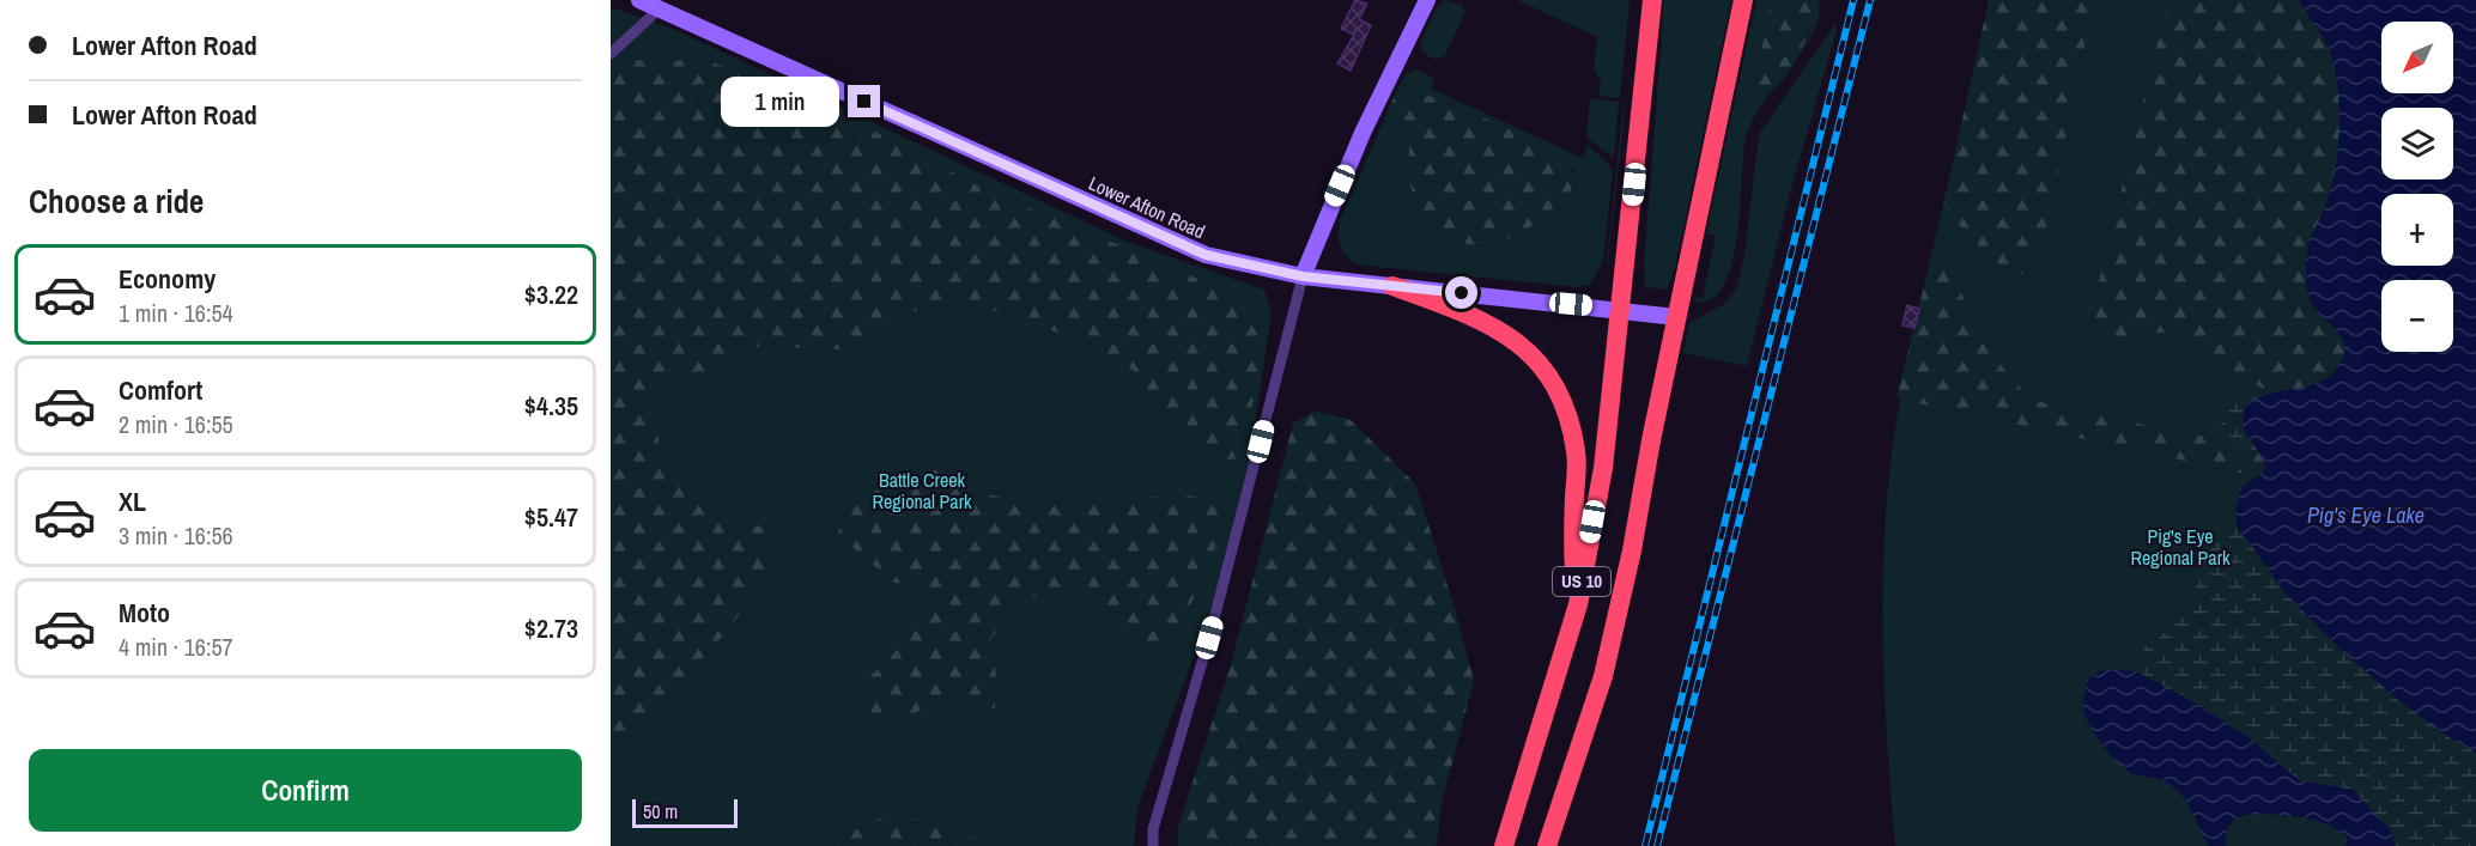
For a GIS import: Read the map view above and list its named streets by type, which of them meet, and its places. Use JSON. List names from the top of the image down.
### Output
{
  "streets": {
    "highway": ["US 10"],
    "main road": ["Lower Afton Road"]
  },
  "crossings": [
    ["Lower Afton Road", "US 10"]
  ],
  "water": ["Pig's Eye Lake"],
  "parks": ["Battle Creek Regional Park", "Pig's Eye Regional Park"],
  "scale_bar": "50 m",
  "north": "bottom left",
  "page": {
    "banner": ["Lower Afton Road", "Lower Afton Road"],
    "map_buttons": ["+", "−"],
    "bubble": "1 min",
    "heading": "Choose a ride",
    "list": [
      {
        "name": "Economy",
        "note": "1 min · 16:54",
        "value": "$3.22"
      },
      {
        "name": "Comfort",
        "note": "2 min · 16:55",
        "value": "$4.35"
      },
      {
        "name": "XL",
        "note": "3 min · 16:56",
        "value": "$5.47"
      },
      {
        "name": "Moto",
        "note": "4 min · 16:57",
        "value": "$2.73"
      }
    ],
    "buttons": "Confirm",
    "scale": "50 m"
  }
}
